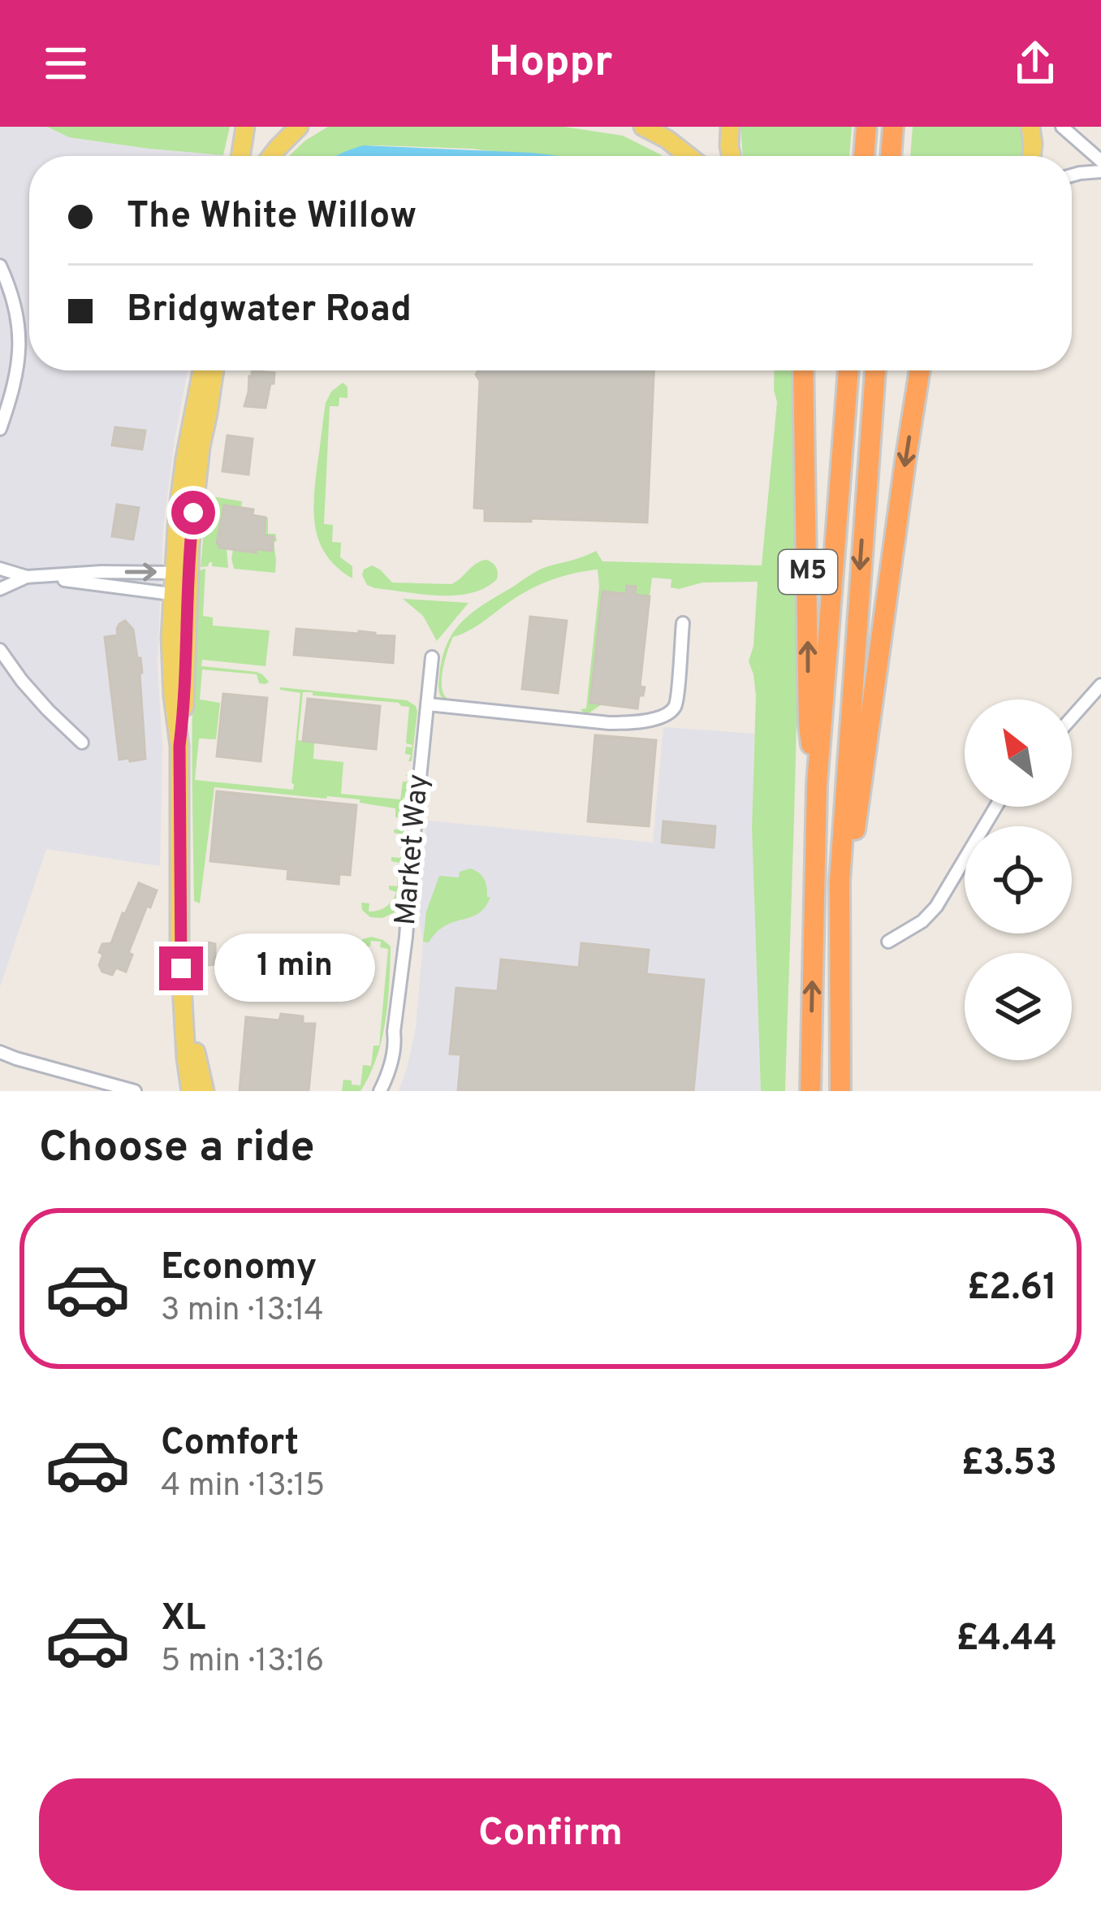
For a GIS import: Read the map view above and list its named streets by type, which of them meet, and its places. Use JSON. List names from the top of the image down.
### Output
{
  "streets": {
    "highway": ["M5"],
    "street": ["Market Way"]
  },
  "north": "top left",
  "page": {
    "header": "Hoppr",
    "banner": ["The White Willow", "Bridgwater Road"],
    "bubble": "1 min",
    "heading": "Choose a ride",
    "list": [
      {
        "name": "Economy",
        "note": "3 min · 13:14",
        "value": "£2.61"
      },
      {
        "name": "Comfort",
        "note": "4 min · 13:15",
        "value": "£3.53"
      },
      {
        "name": "XL",
        "note": "5 min · 13:16",
        "value": "£4.44"
      }
    ],
    "buttons": "Confirm"
  }
}
